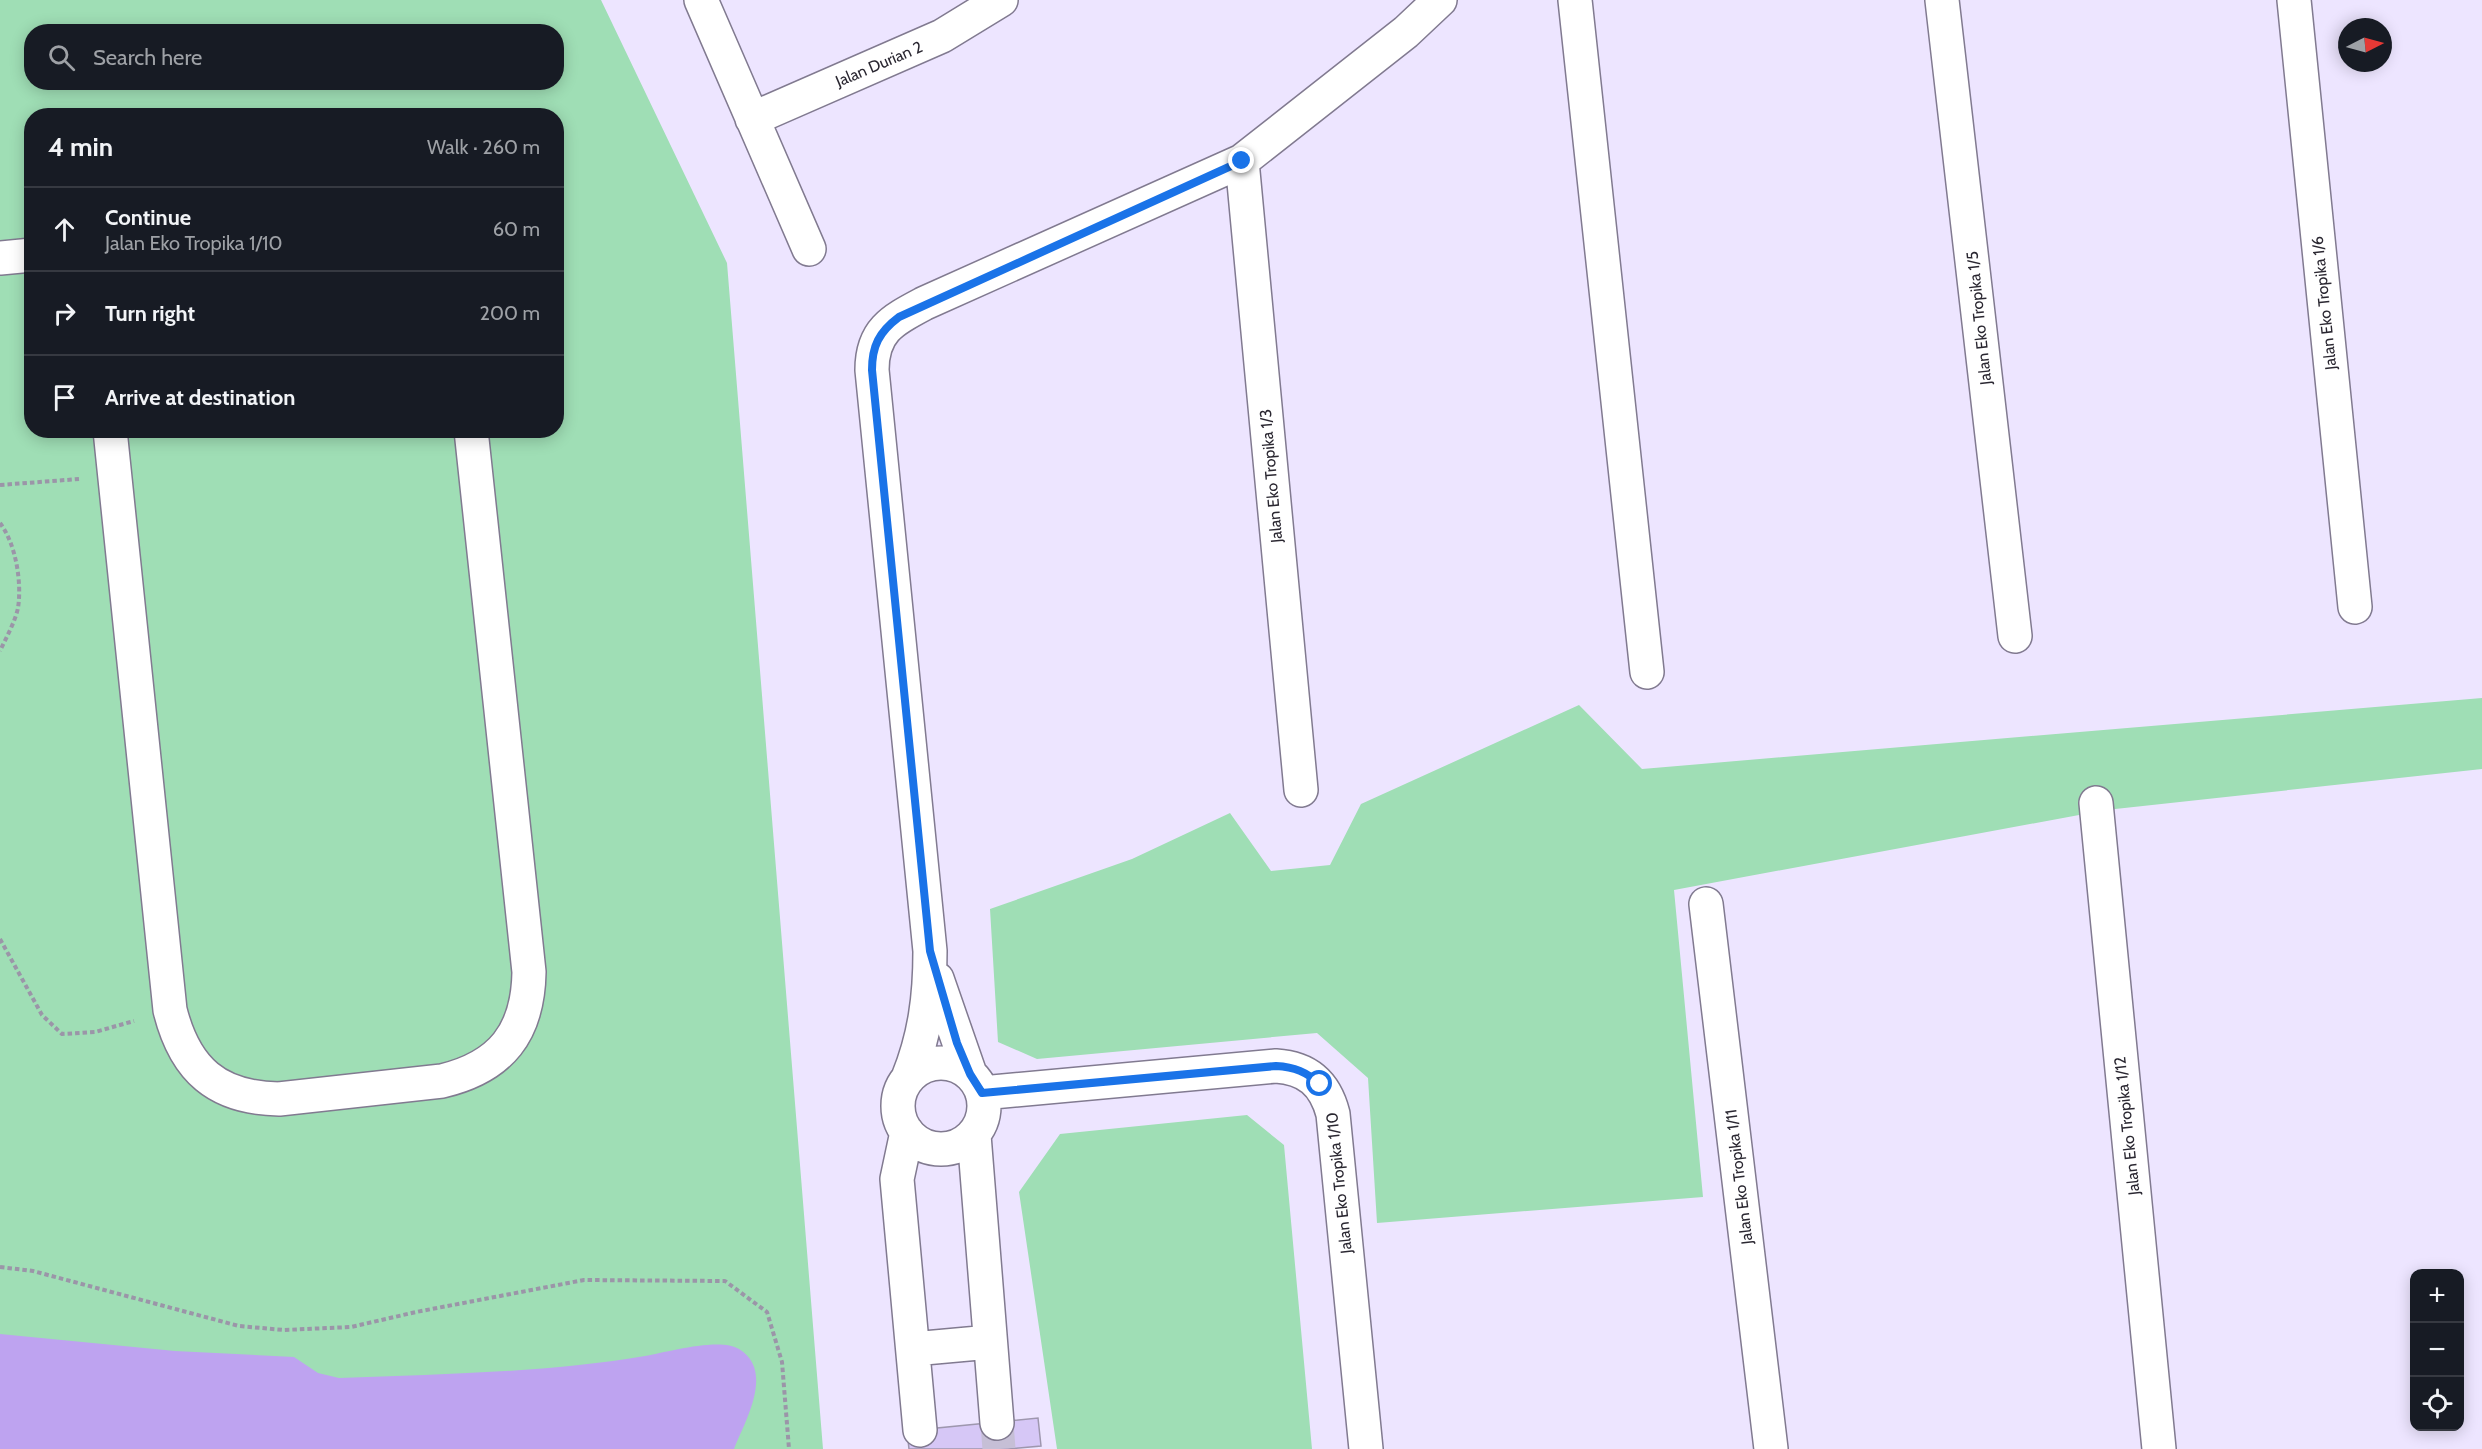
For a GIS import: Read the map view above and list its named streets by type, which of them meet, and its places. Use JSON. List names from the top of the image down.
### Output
{
  "streets": {
    "street": [
      "Jalan Durian 2",
      "Jalan Eko Tropika 1/6",
      "Jalan Eko Tropika 1/5",
      "Jalan Eko Tropika 1/3",
      "Jalan Eko Tropika 1/12",
      "Jalan Eko Tropika 1/11",
      "Jalan Eko Tropika 1/10"
    ]
  },
  "north": "right",
  "page": {
    "search": "Search here",
    "heading": ["4 min", "Walk · 260 m"],
    "list": [
      ["Continue", "Jalan Eko Tropika 1/10", "60 m"],
      ["Turn right", "200 m"],
      "Arrive at destination"
    ],
    "map_buttons": ["+", "−"]
  }
}
